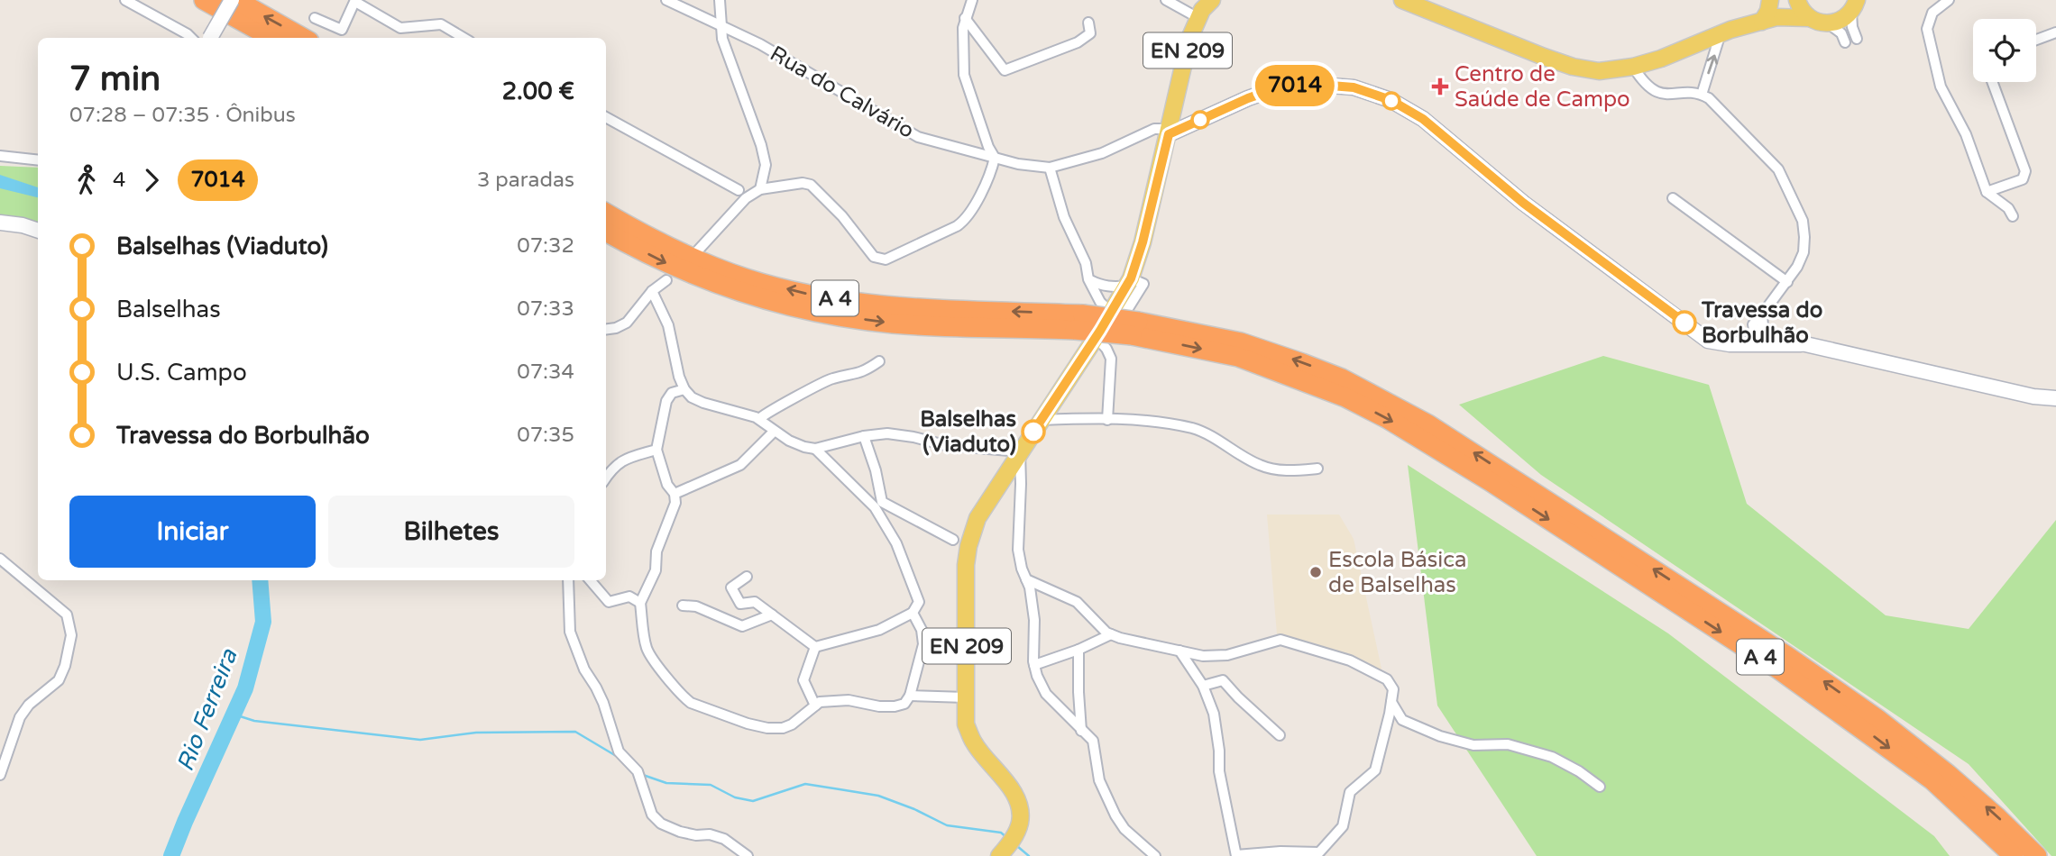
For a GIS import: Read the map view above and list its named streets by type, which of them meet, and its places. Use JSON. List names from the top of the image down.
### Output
{
  "streets": {
    "highway": ["A 4"],
    "main road": ["EN 209"],
    "street": ["Rua do Calvário"]
  },
  "crossings": [
    ["EN 209", "Rua do Calvário"]
  ],
  "water": ["Rio Ferreira"],
  "places": {
    "health": ["Centro de Saúde de Campo"],
    "other": ["Travessa do Borbulhão", "Balselhas (Viaduto)", "Escola Básica de Balselhas"]
  },
  "lines": ["bus line 7014"],
  "page": {
    "on_map": "7014",
    "heading": ["7 min", "07:28 – 07:35 · Ônibus", "2.00 €"],
    "legs": ["4", "7014", "3 paradas"],
    "list": [
      {
        "name": "Balselhas (Viaduto)",
        "value": "07:32"
      },
      {
        "name": "Balselhas",
        "value": "07:33"
      },
      {
        "name": "U.S. Campo",
        "value": "07:34"
      },
      {
        "name": "Travessa do Borbulhão",
        "value": "07:35"
      }
    ],
    "buttons": ["Iniciar", "Bilhetes"]
  }
}
